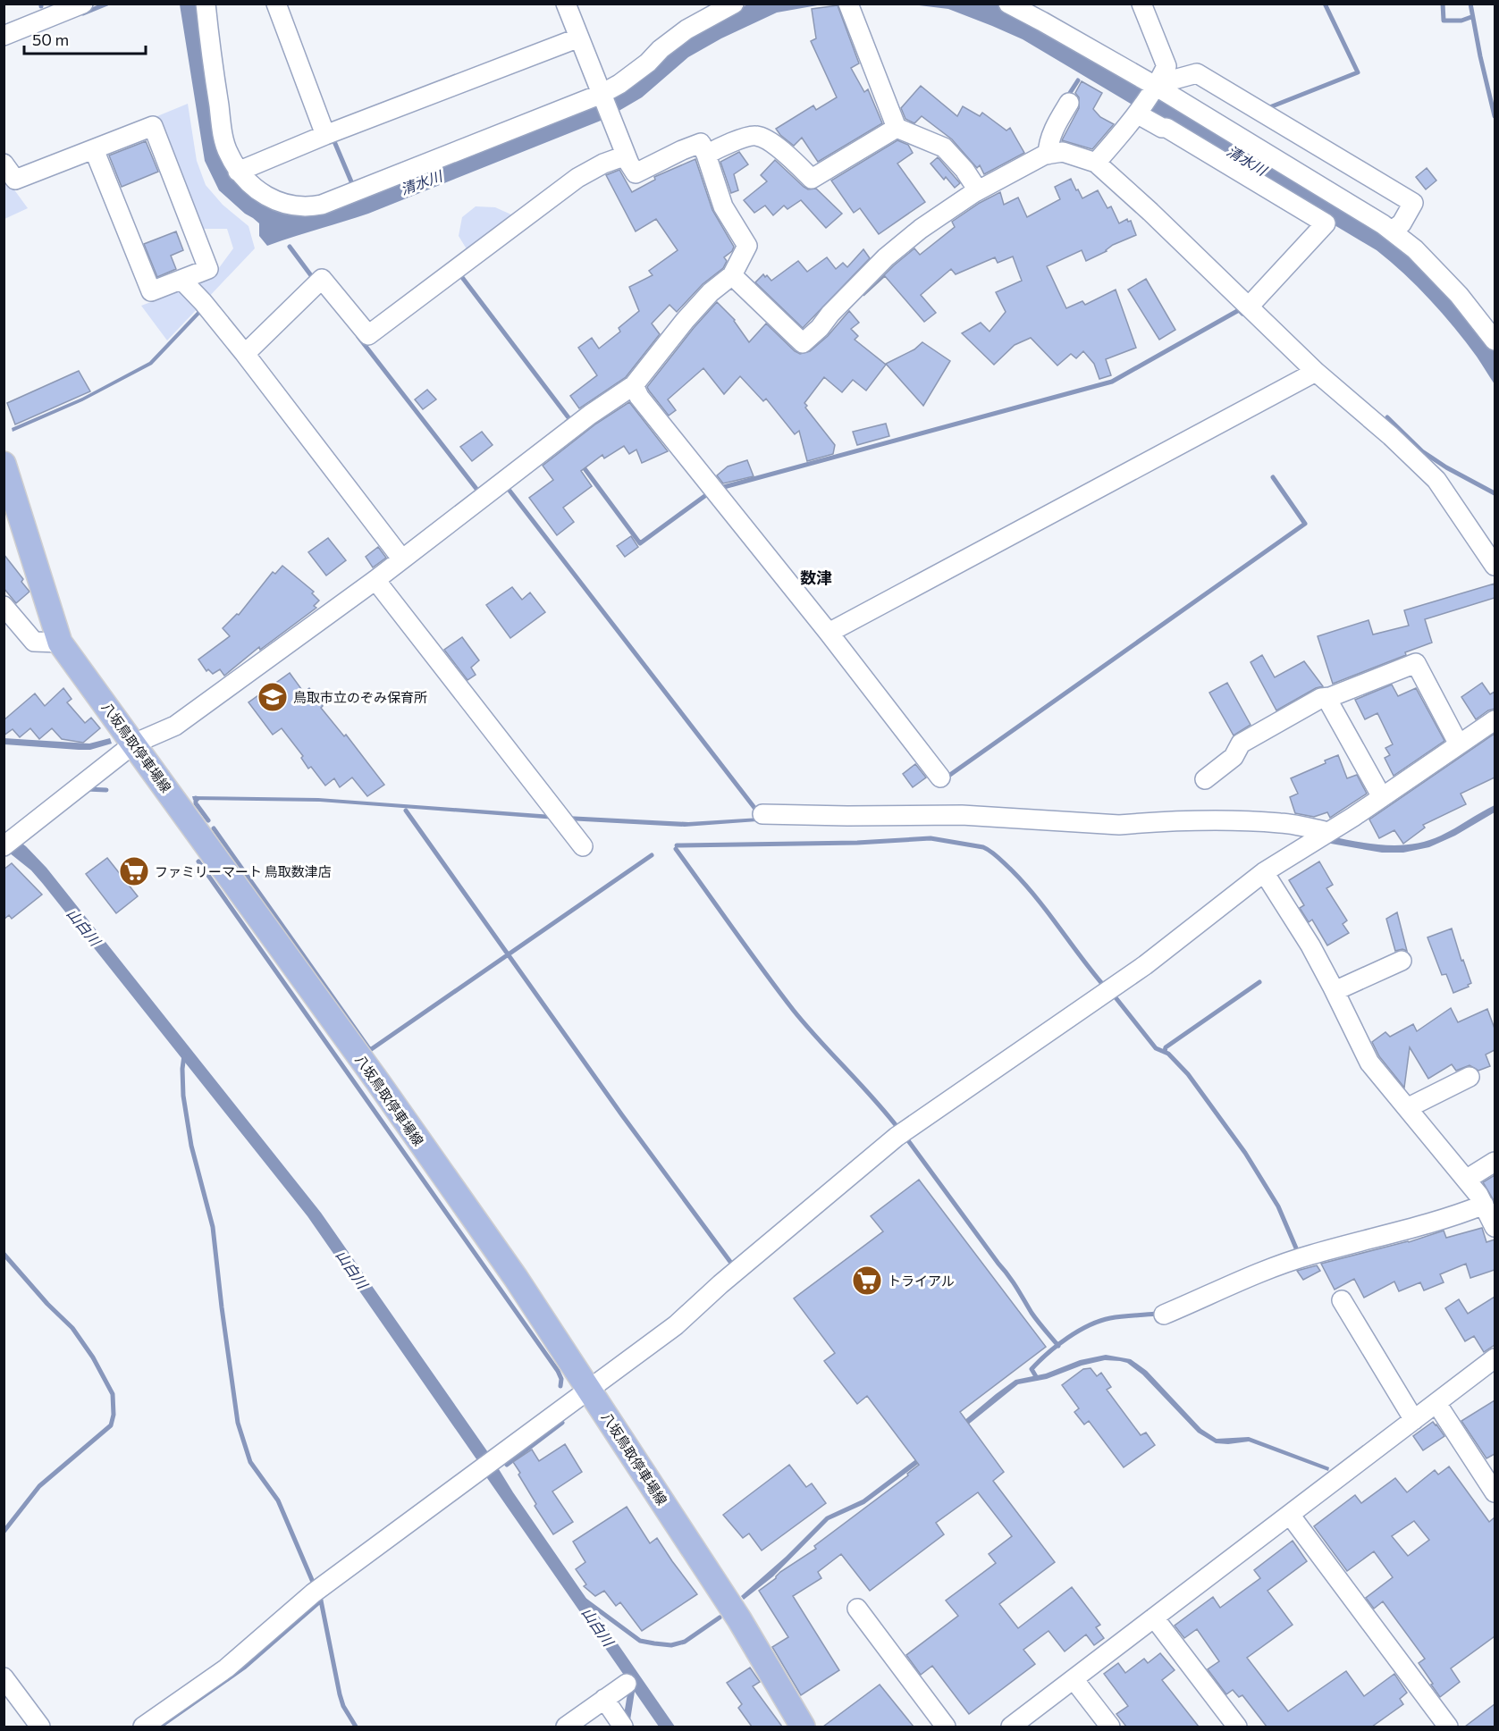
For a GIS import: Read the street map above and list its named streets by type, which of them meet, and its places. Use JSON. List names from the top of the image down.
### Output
{
  "streets": {
    "main road": ["八坂鳥取停車場線"]
  },
  "districts": ["数津"],
  "water": ["清水川", "山白川"],
  "places": {
    "school or university": ["鳥取市立のぞみ保育所"],
    "supermarket": ["ファミリーマート 鳥取数津店", "トライアル"]
  },
  "scale_bar": "50 m"
}
